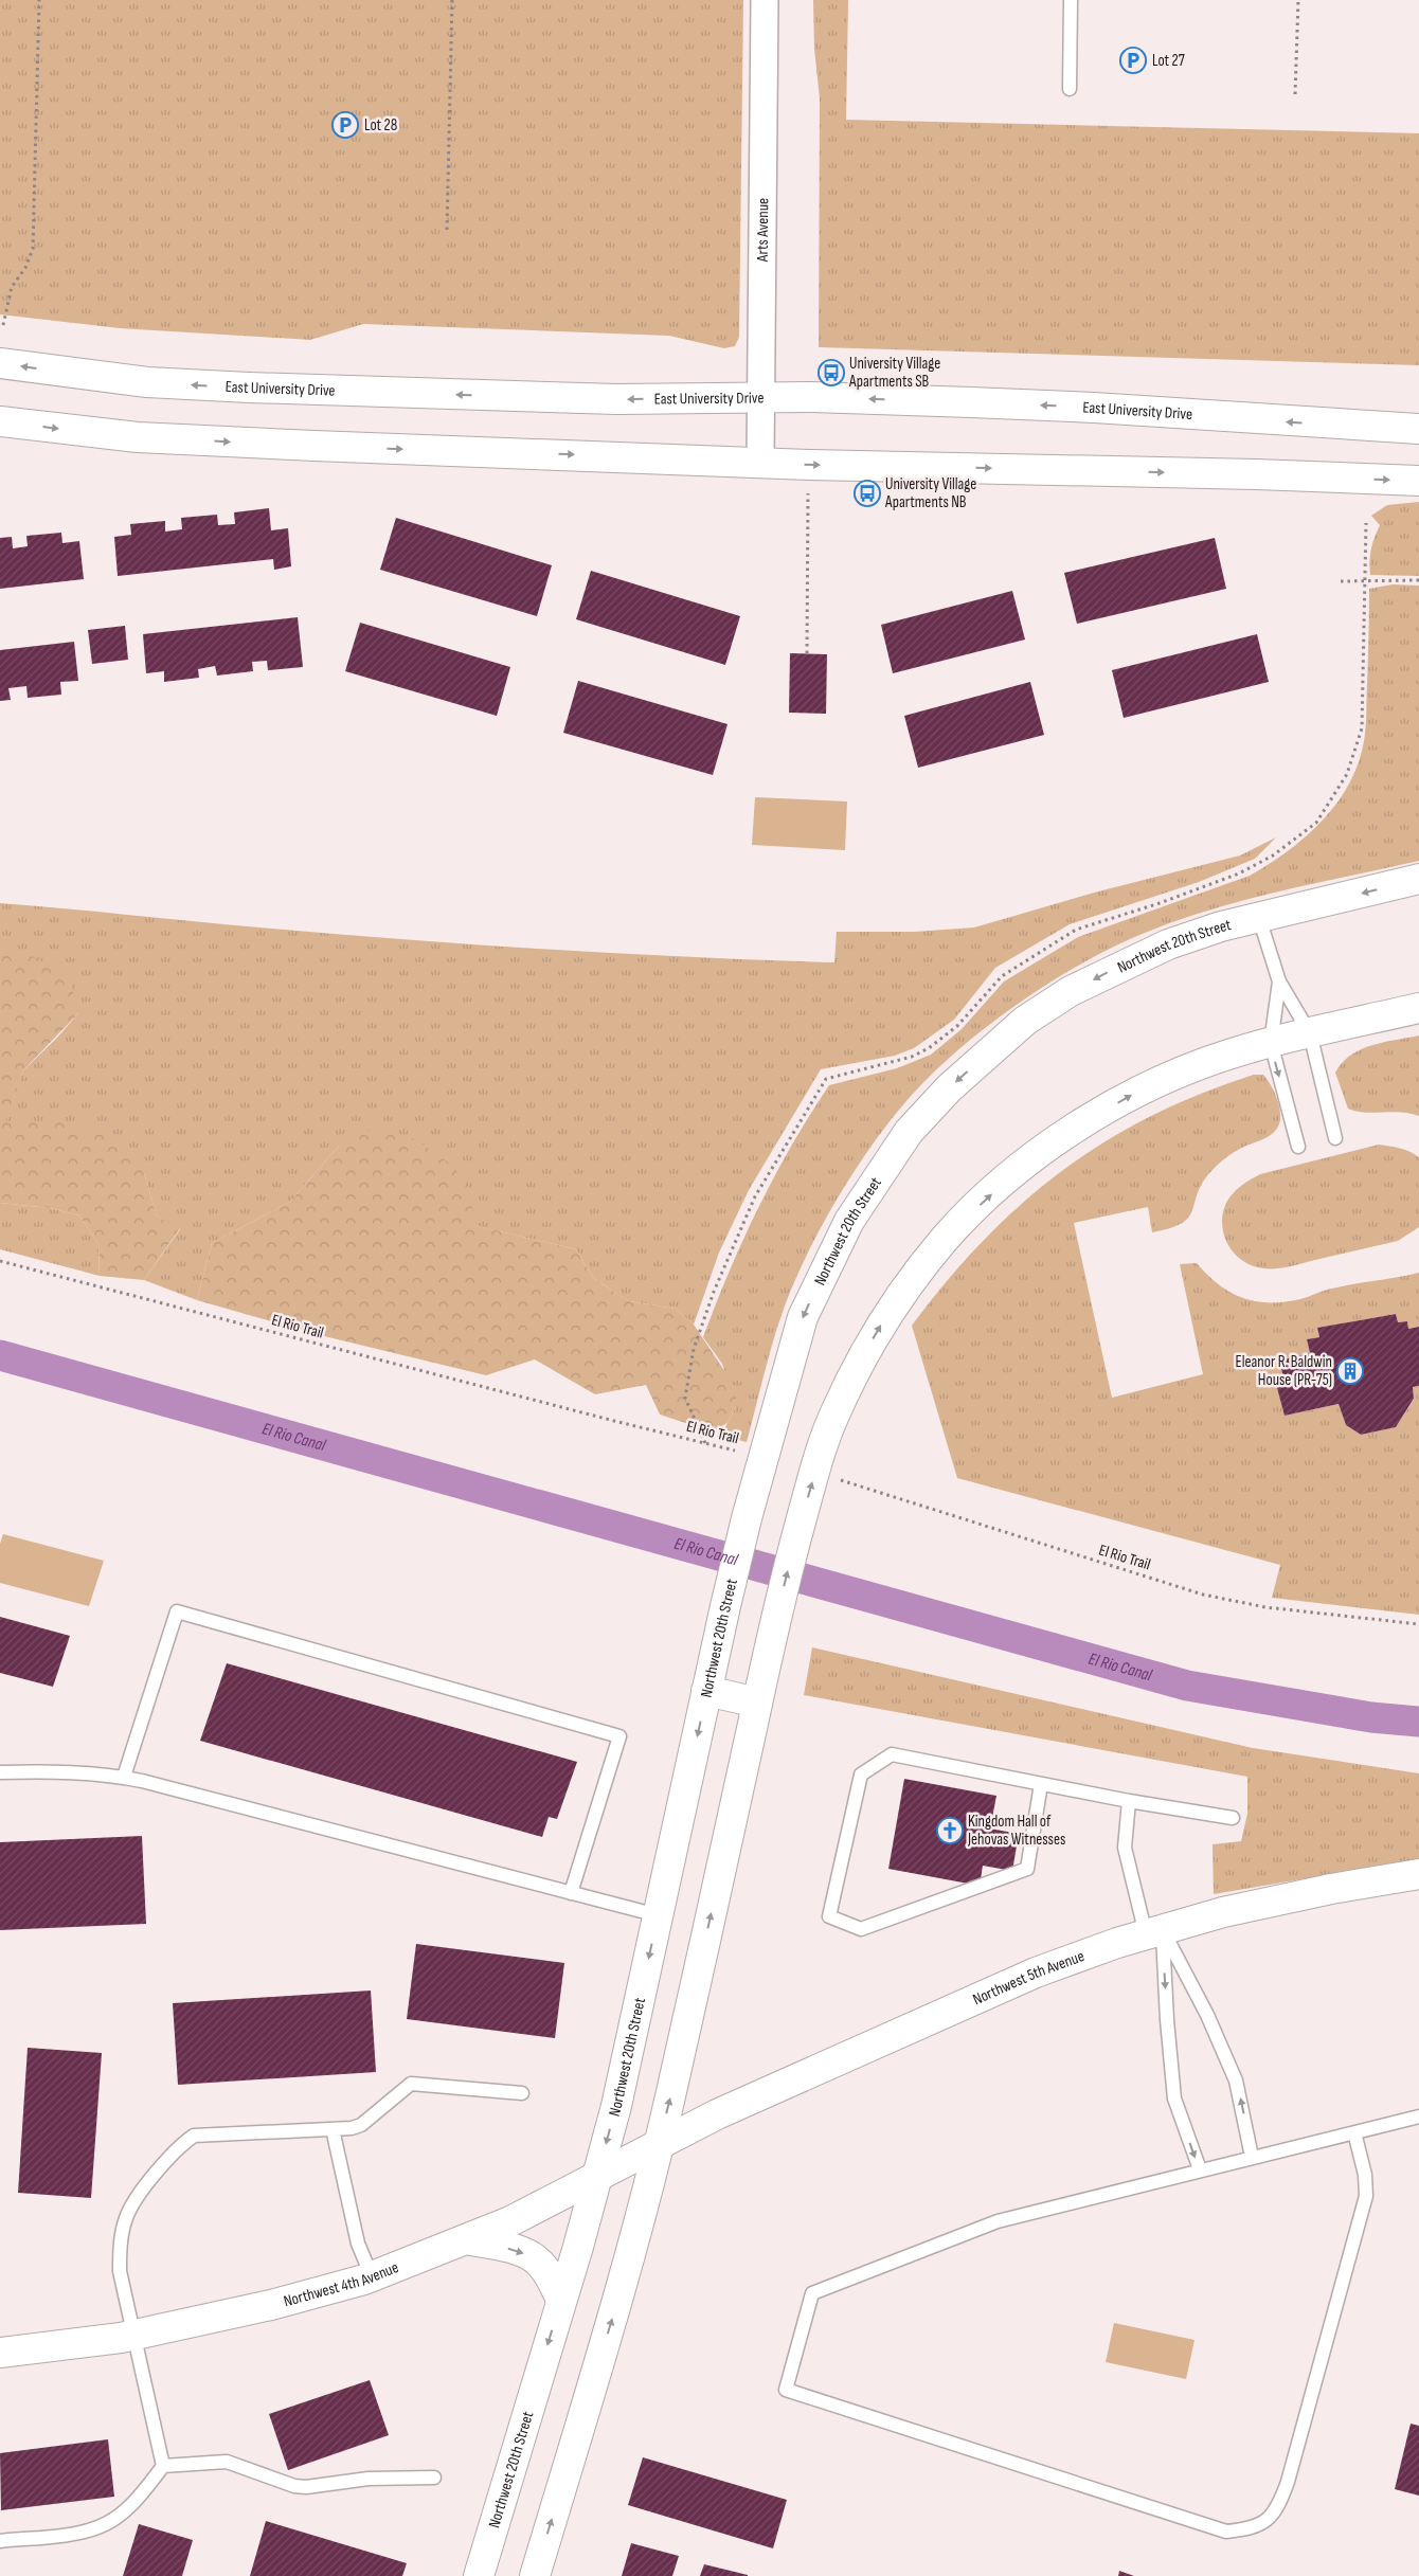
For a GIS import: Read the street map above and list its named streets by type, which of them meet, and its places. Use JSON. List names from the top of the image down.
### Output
{
  "streets": {
    "street": [
      "Arts Avenue",
      "East University Drive",
      "Northwest 20th Street",
      "Northwest 5th Avenue",
      "Northwest 4th Avenue"
    ],
    "path": ["El Rio Trail"]
  },
  "crossings": [
    ["Arts Avenue", "East University Drive"],
    ["Northwest 20th Street", "El Rio Trail"],
    ["Northwest 20th Street", "Northwest 4th Avenue"],
    ["Northwest 5th Avenue", "Northwest 4th Avenue"]
  ],
  "water": ["El Rio Canal"],
  "places": {
    "parking": ["Lot 27", "Lot 28"],
    "bus stop": ["University Village Apartments SB", "University Village Apartments NB"],
    "building": ["Eleanor R. Baldwin House (PR-75)"],
    "church": ["Kingdom Hall of Jehovas Witnesses"]
  }
}
